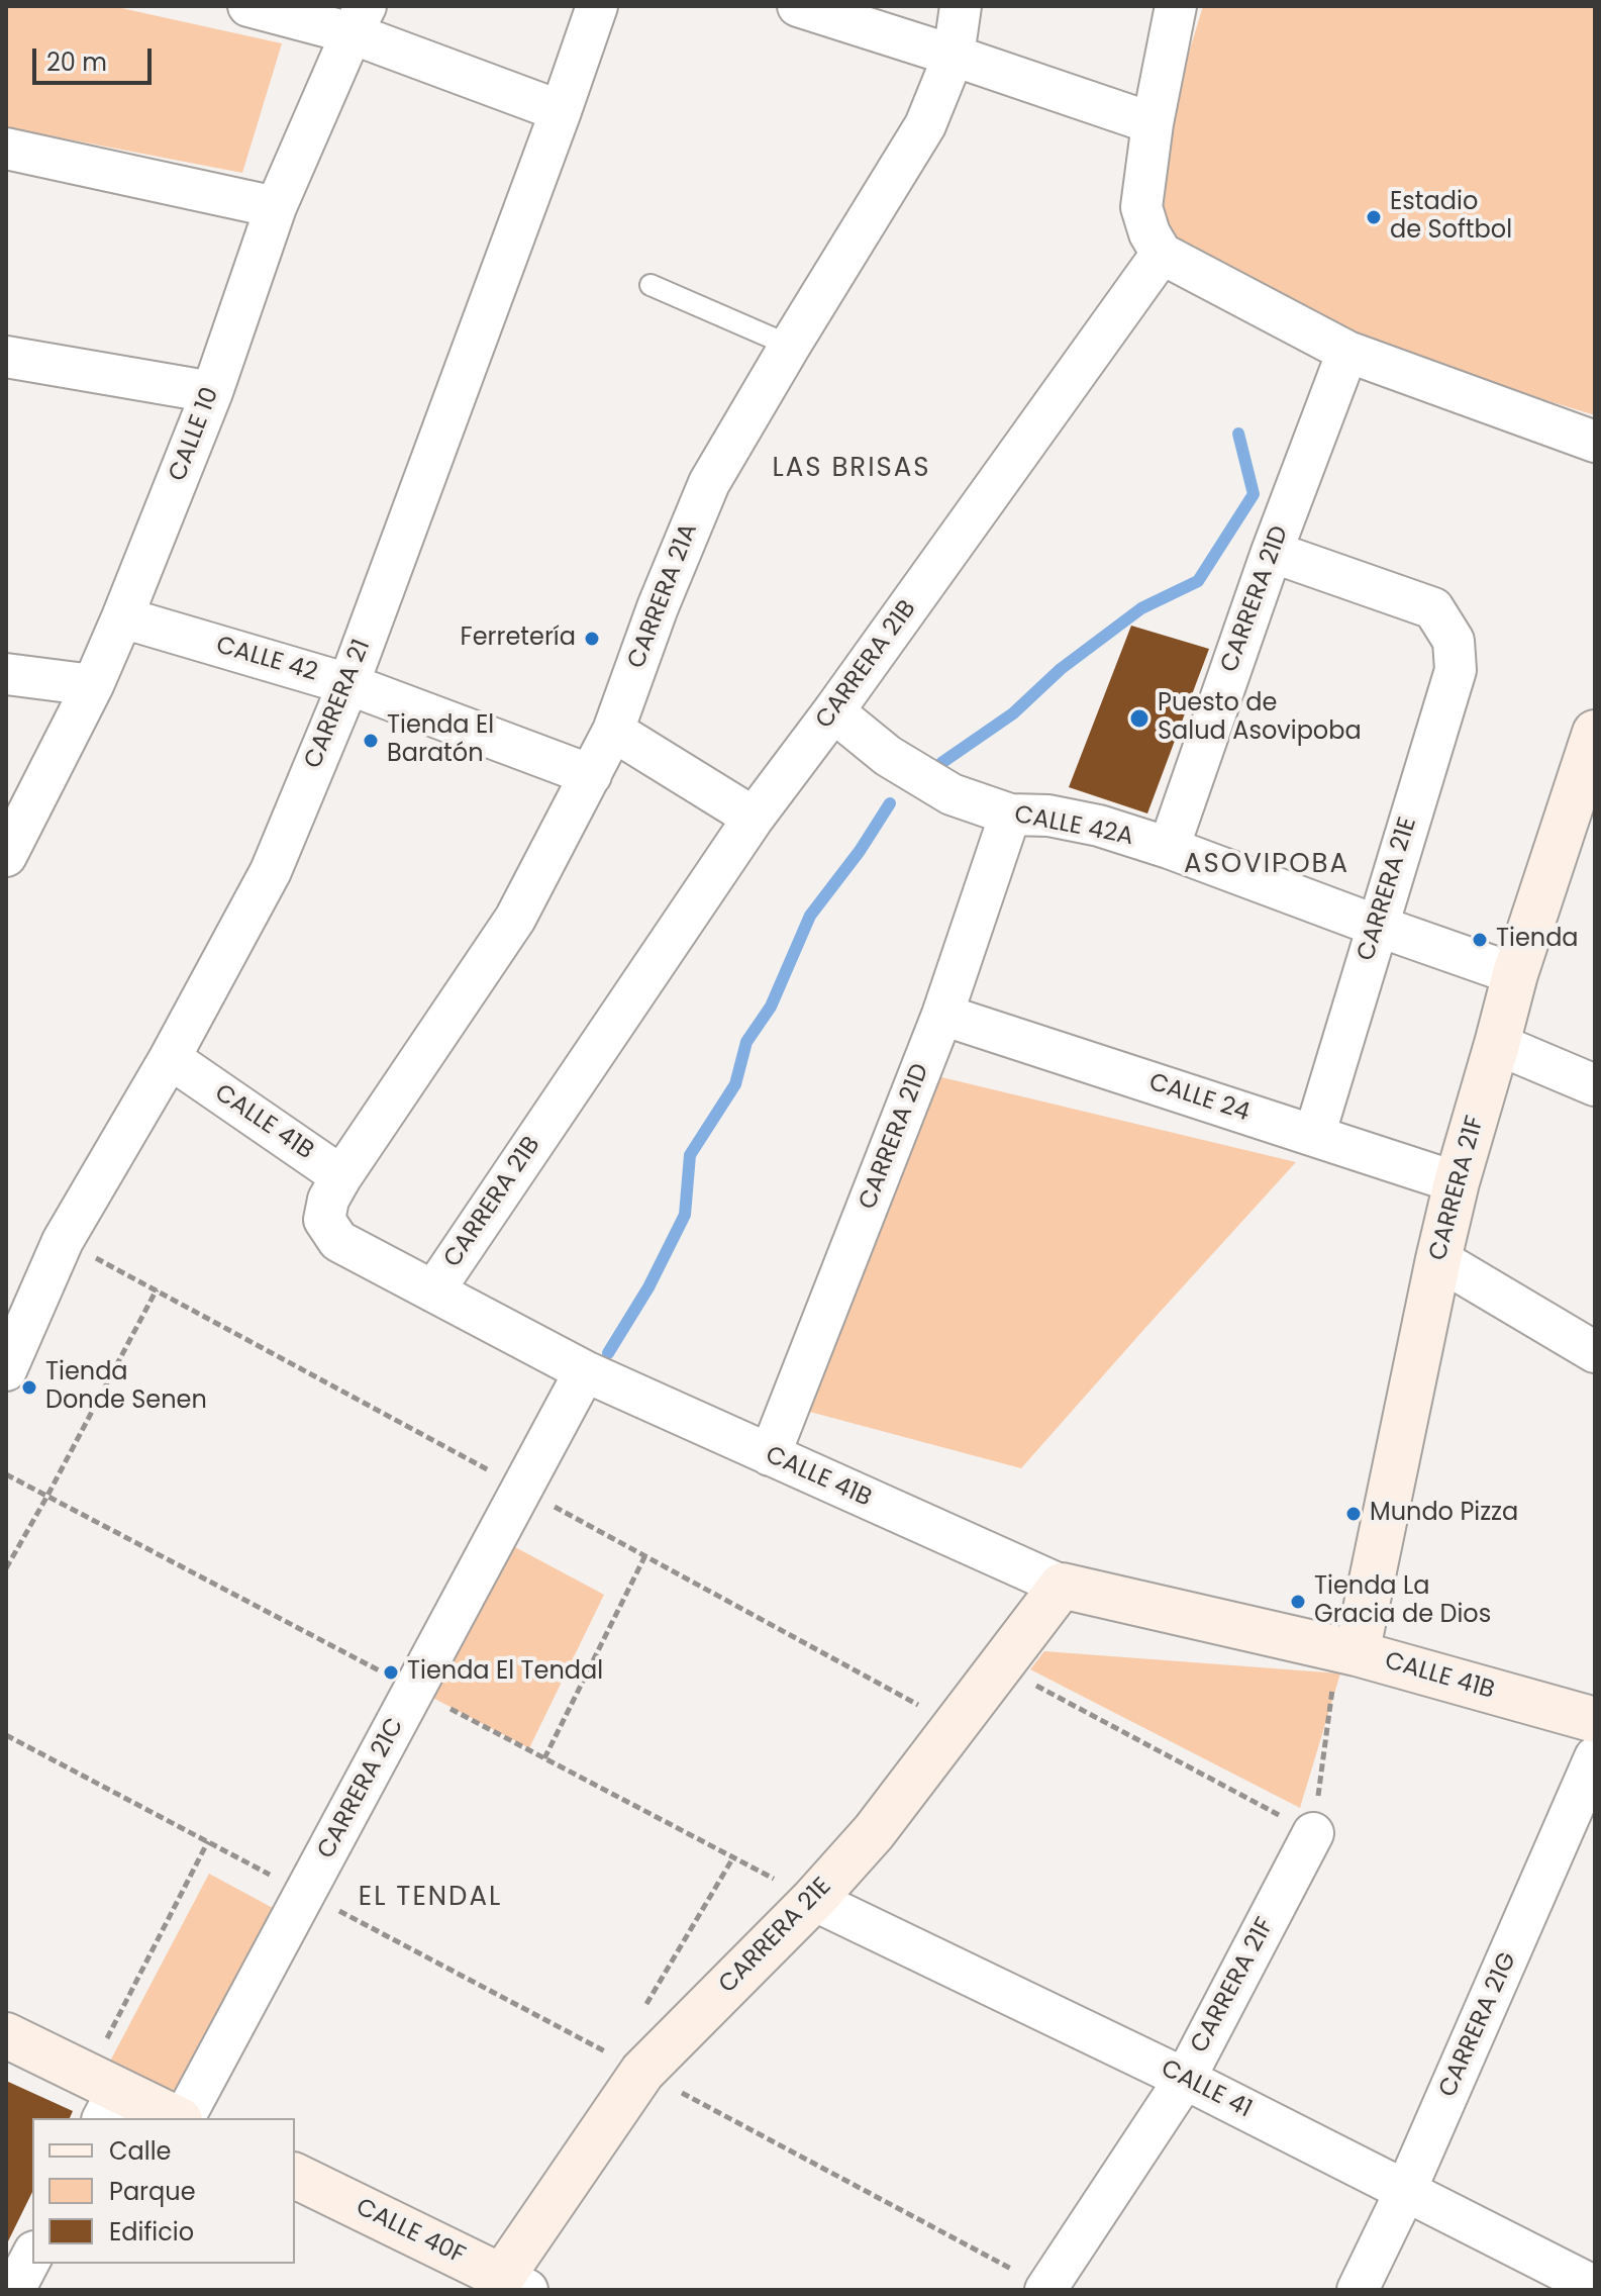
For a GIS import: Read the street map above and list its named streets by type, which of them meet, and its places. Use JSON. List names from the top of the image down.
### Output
{
  "streets": {
    "street": [
      "CALLE 10",
      "CARRERA 21A",
      "CARRERA 21D",
      "CALLE 42",
      "CARRERA 21B",
      "CARRERA 21",
      "CALLE 42A",
      "CARRERA 21E",
      "CALLE 24",
      "CALLE 41B",
      "CARRERA 21F",
      "CARRERA 21C",
      "CARRERA 21G",
      "CALLE 41",
      "CALLE 40F"
    ]
  },
  "crossings": [
    ["CALLE 10", "CALLE 42"],
    ["CARRERA 21A", "CALLE 42"],
    ["CARRERA 21A", "CALLE 41B"],
    ["CARRERA 21D", "CALLE 42A"],
    ["CARRERA 21D", "CARRERA 21E"],
    ["CARRERA 21D", "CALLE 24"],
    ["CARRERA 21D", "CALLE 41B"],
    ["CALLE 42", "CARRERA 21"],
    ["CARRERA 21B", "CALLE 42A"],
    ["CARRERA 21B", "CALLE 41B"],
    ["CARRERA 21", "CALLE 41B"],
    ["CALLE 42A", "CARRERA 21E"],
    ["CALLE 42A", "CARRERA 21F"],
    ["CARRERA 21E", "CALLE 24"],
    ["CARRERA 21E", "CALLE 41B"],
    ["CARRERA 21E", "CALLE 41"],
    ["CARRERA 21E", "CALLE 40F"],
    ["CALLE 24", "CARRERA 21F"],
    ["CALLE 41B", "CARRERA 21F"],
    ["CALLE 41B", "CARRERA 21C"],
    ["CARRERA 21F", "CALLE 41"],
    ["CARRERA 21G", "CALLE 41"]
  ],
  "districts": ["LAS BRISAS", "ASOVIPOBA", "EL TENDAL"],
  "places": [
    "Estadio de Softbol",
    "Ferretería",
    "Puesto de Salud Asovipoba",
    "Tienda El Baratón",
    "Tienda",
    "Tienda Donde Senen",
    "Mundo Pizza",
    "Tienda La Gracia de Dios",
    "Tienda El Tendal"
  ],
  "legend": ["Calle", "Parque", "Edificio"],
  "scale_bar": "20 m"
}
